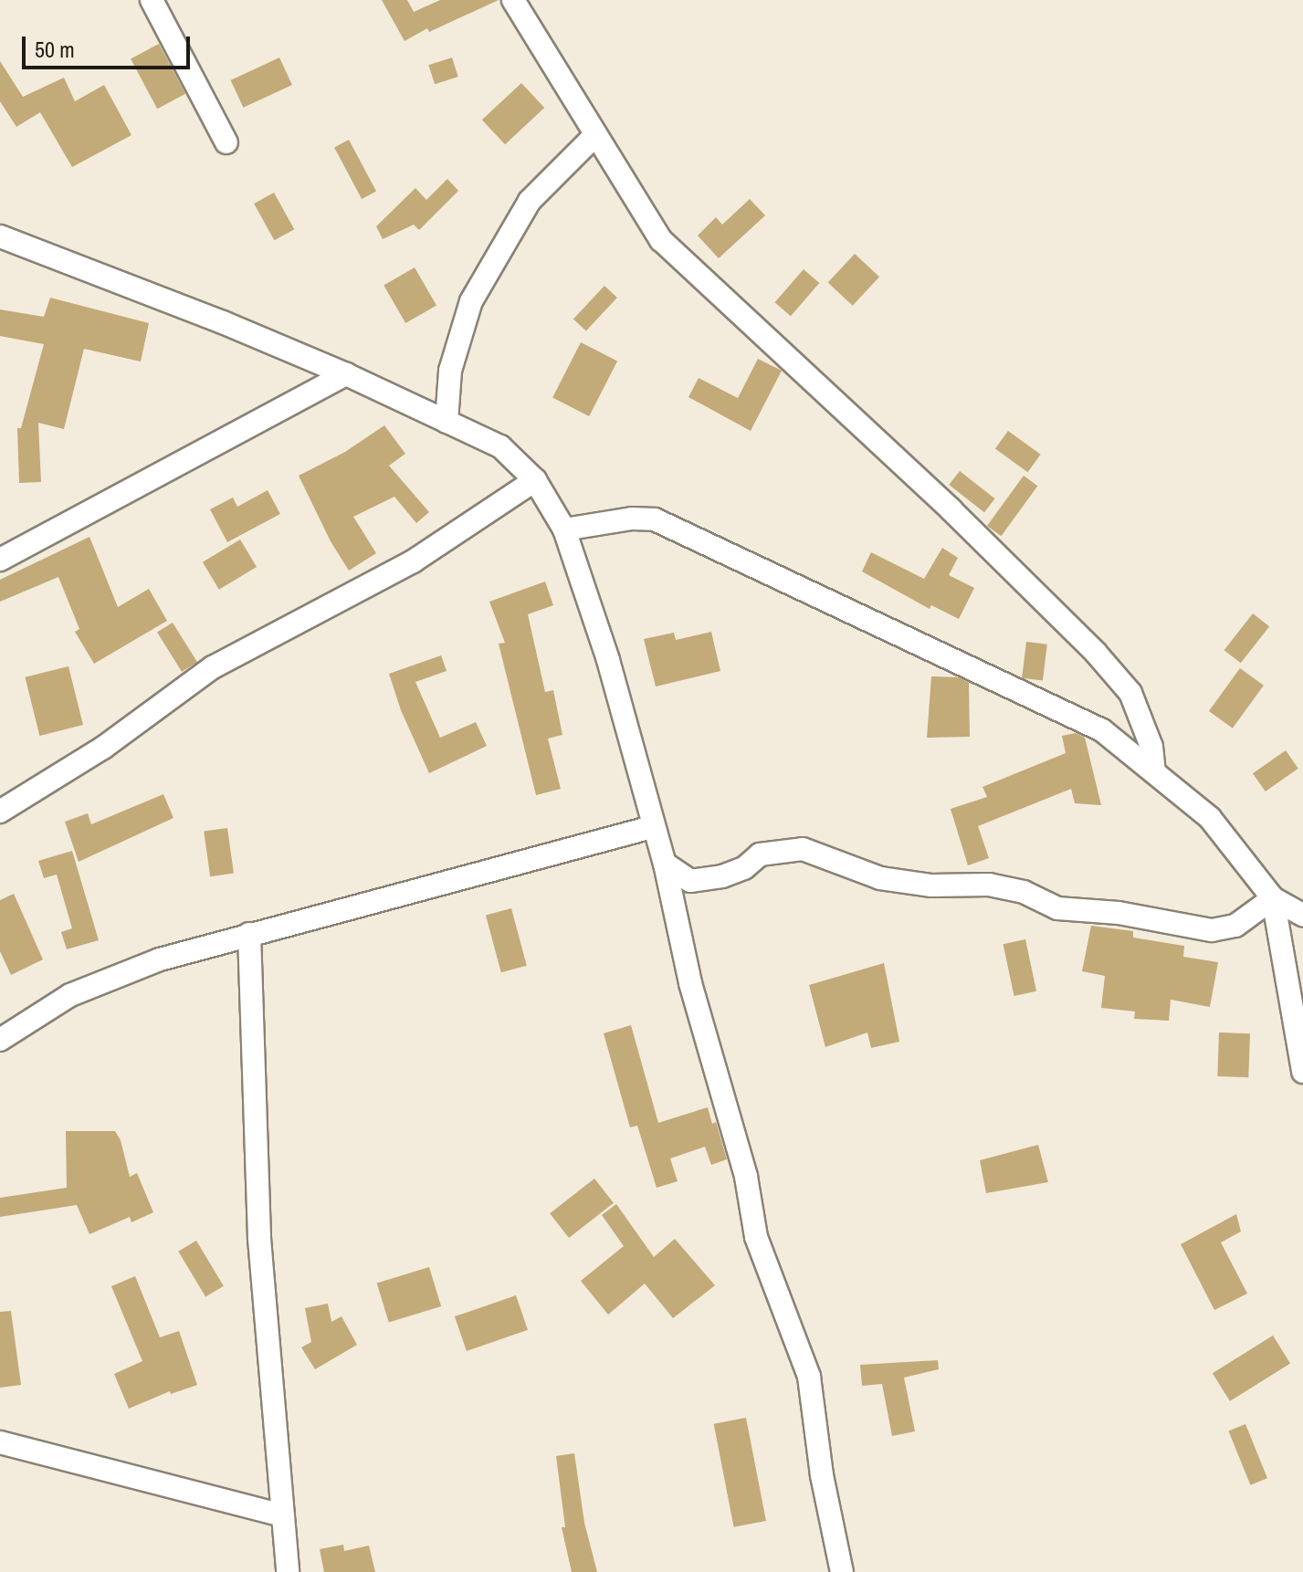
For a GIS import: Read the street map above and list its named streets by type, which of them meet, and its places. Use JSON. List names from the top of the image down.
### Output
{
  "scale_bar": "50 m"
}
